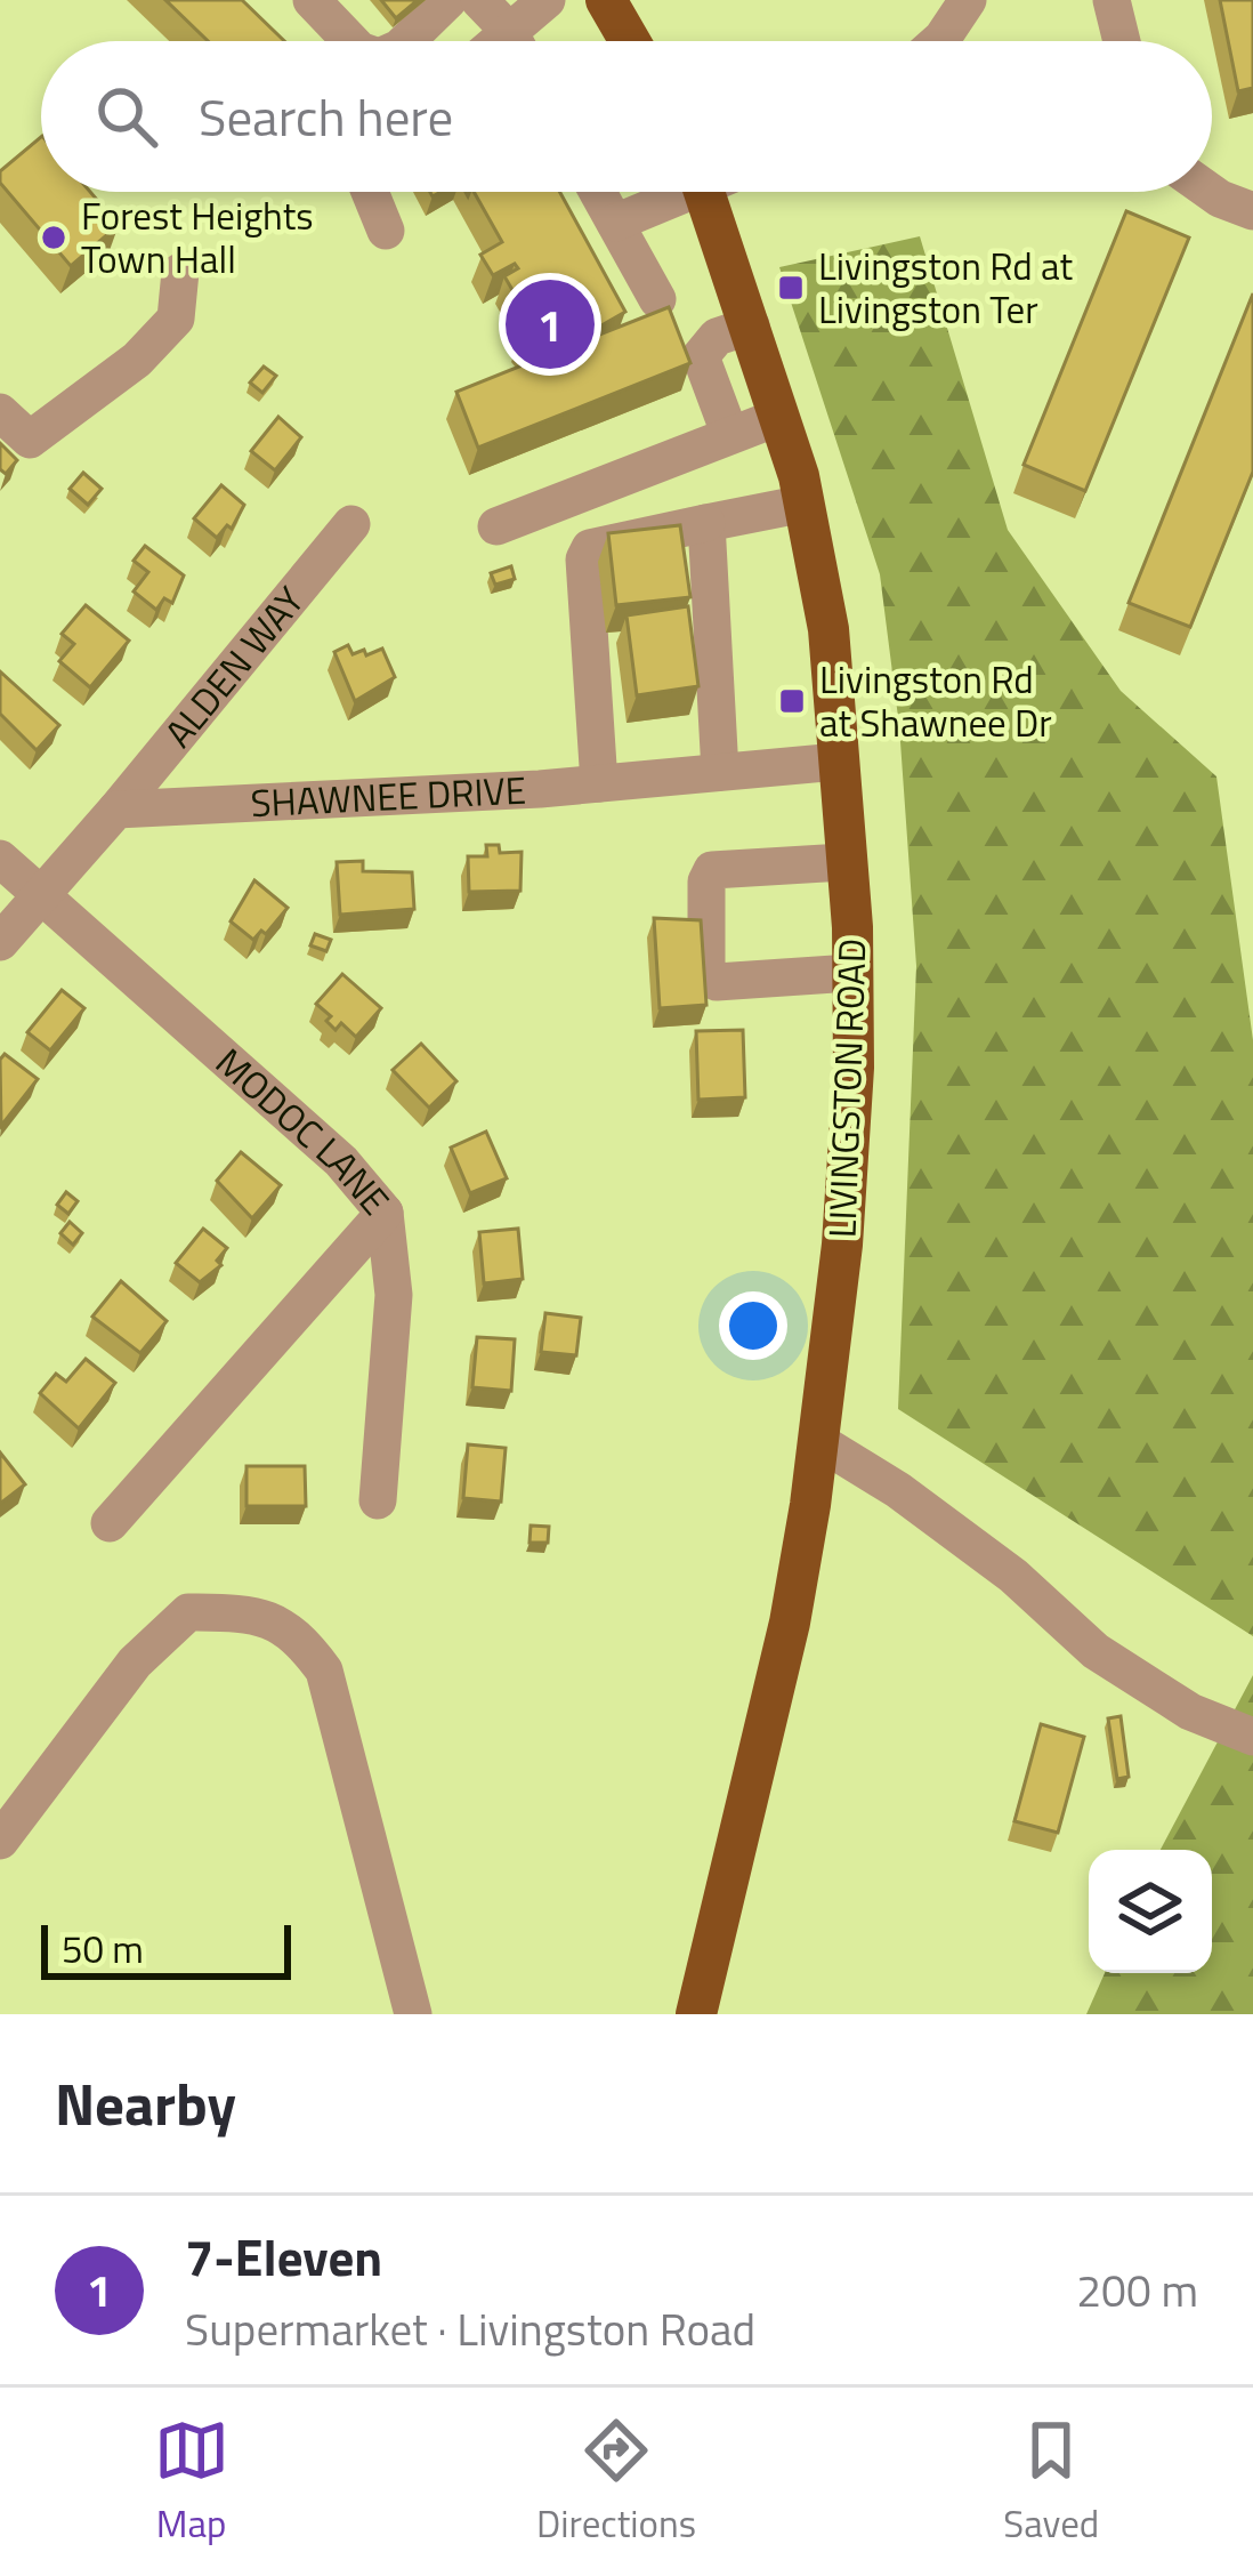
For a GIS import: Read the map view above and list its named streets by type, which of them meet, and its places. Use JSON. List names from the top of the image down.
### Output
{
  "streets": {
    "main road": ["LIVINGSTON ROAD"],
    "street": ["ALDEN WAY", "SHAWNEE DRIVE", "MODOC LANE"]
  },
  "crossings": [
    ["ALDEN WAY", "SHAWNEE DRIVE"],
    ["SHAWNEE DRIVE", "LIVINGSTON ROAD"]
  ],
  "places": {
    "other": ["Forest Heights Town Hall"],
    "transit": ["Livingston Rd at Livingston Ter", "Livingston Rd at Shawnee Dr"]
  },
  "scale_bar": "50 m",
  "page": {
    "search": "Search here",
    "pins": "1",
    "scale": "50 m",
    "heading": "Nearby",
    "list": [
      {
        "mark": "1",
        "name": "7-Eleven",
        "note": "Supermarket · Livingston Road",
        "value": "200 m"
      }
    ],
    "nav": ["Map", "Directions", "Saved"]
  }
}
